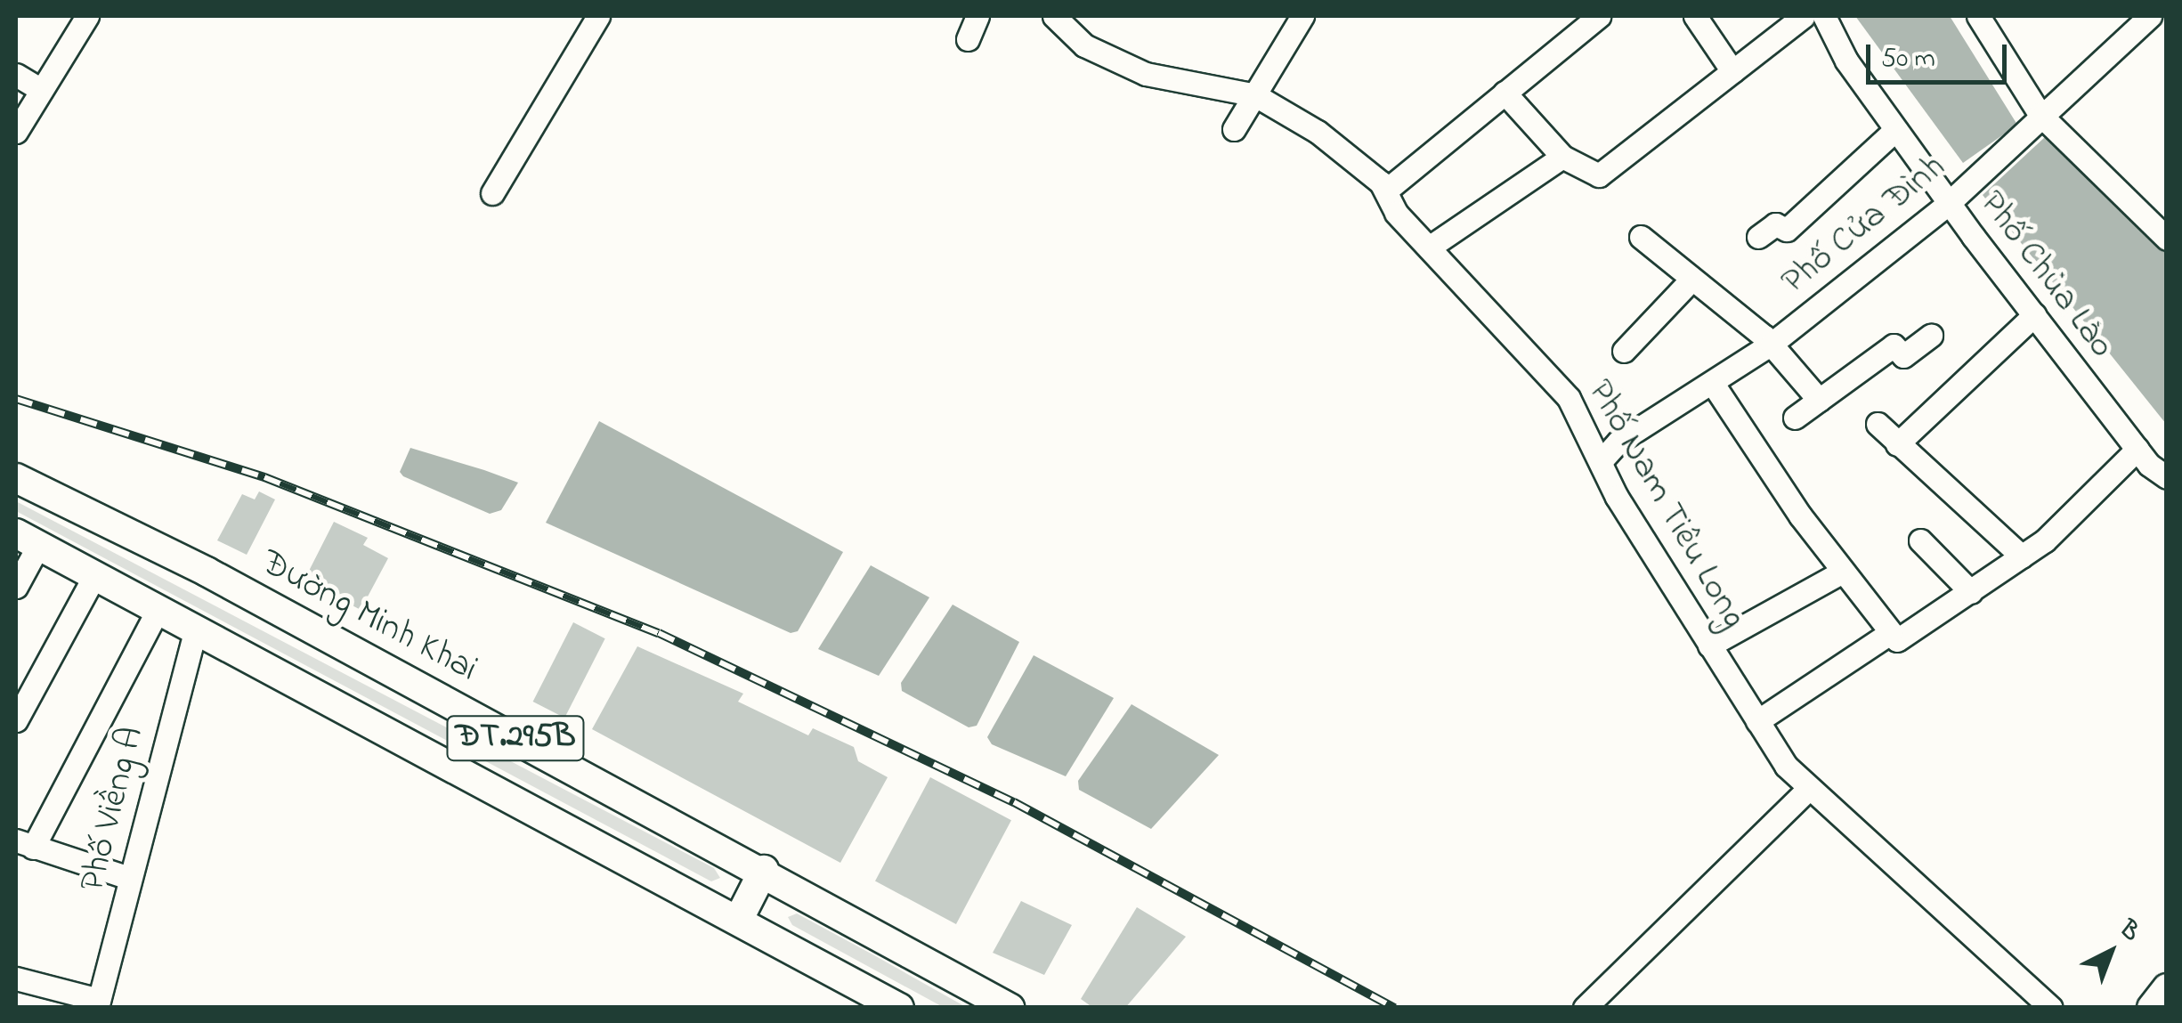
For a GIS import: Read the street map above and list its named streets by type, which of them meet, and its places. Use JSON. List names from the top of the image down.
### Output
{
  "streets": {
    "main road": ["Đường Minh Khai", "ĐT.295B"],
    "street": [
      "Phố Cửa Đình",
      "Phố Chùa Lào",
      "Phố Nam Tiêu Long",
      "Phố Viềng A"
    ]
  },
  "crossings": [
    ["Phố Cửa Đình", "Phố Chùa Lào"],
    ["Phố Cửa Đình", "Phố Nam Tiêu Long"],
    ["ĐT.295B", "Phố Viềng A"]
  ],
  "scale_bar": "50 m",
  "north": "top right"
}
